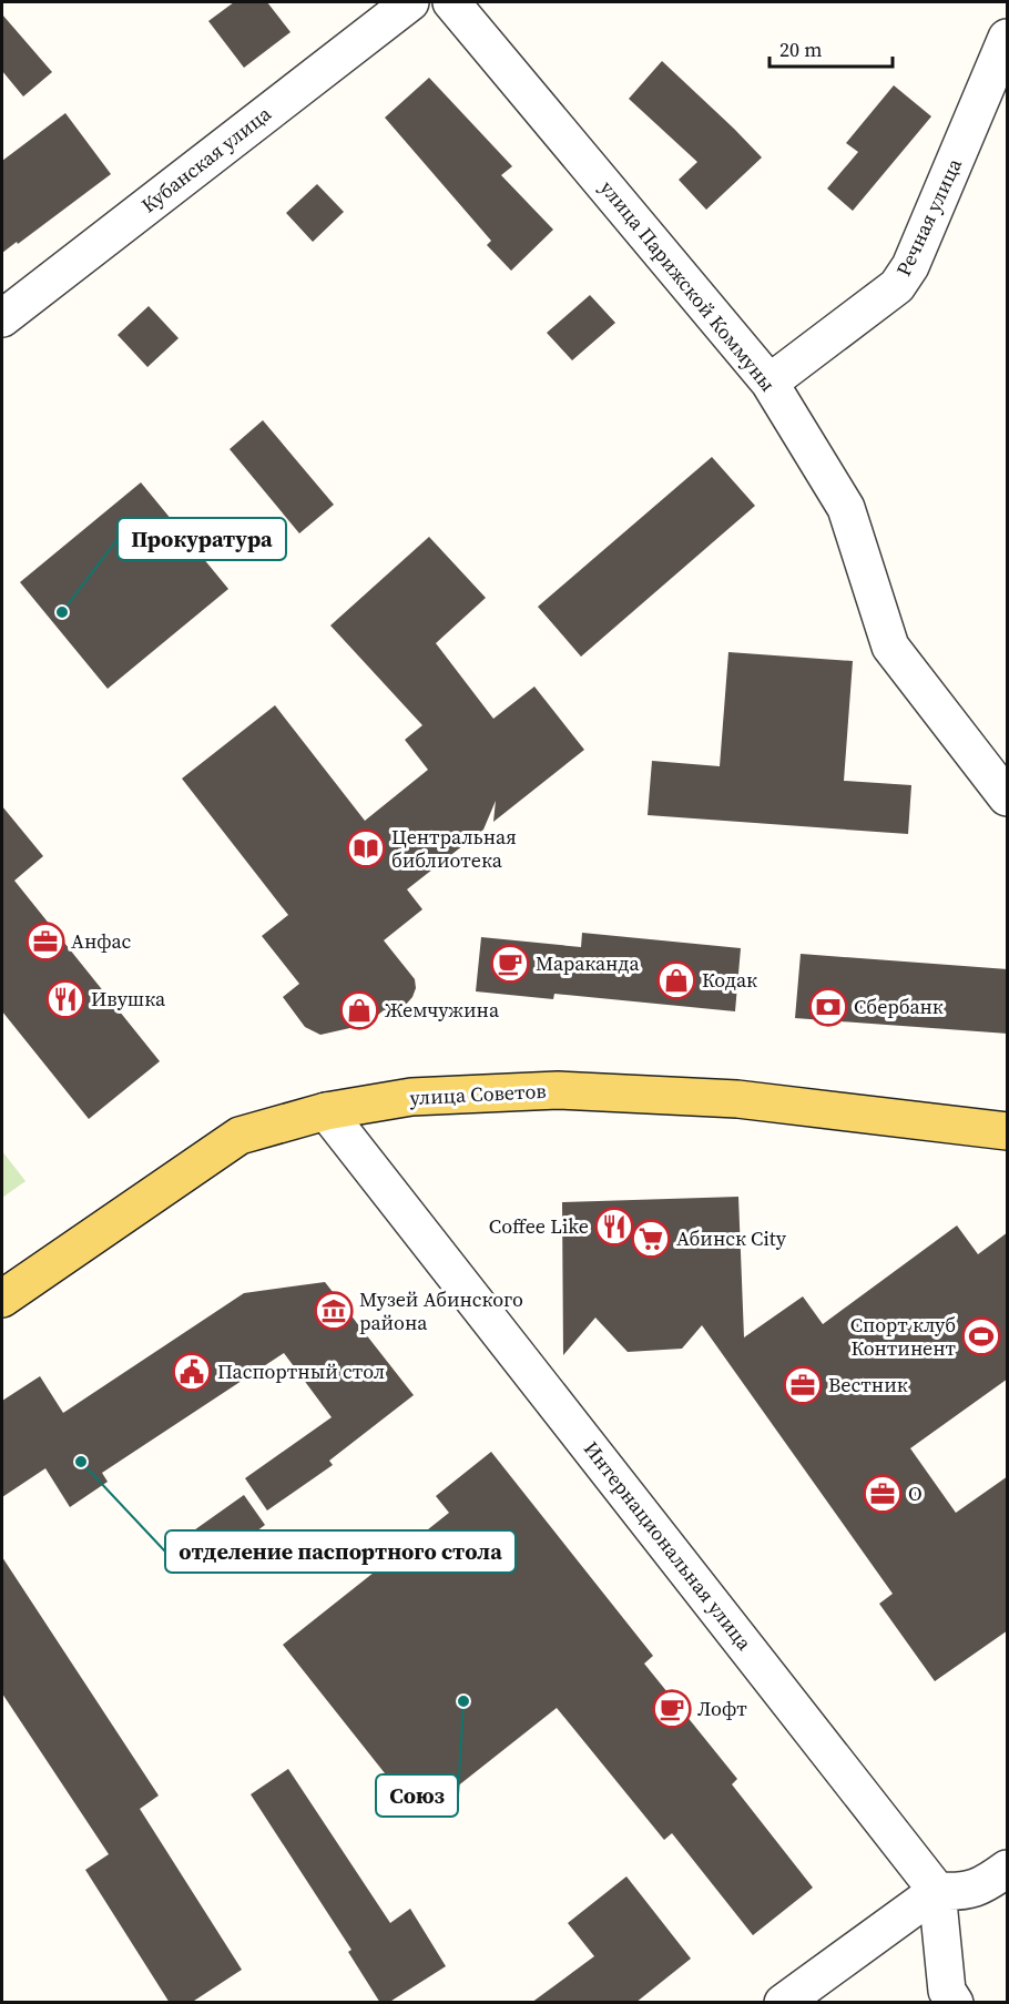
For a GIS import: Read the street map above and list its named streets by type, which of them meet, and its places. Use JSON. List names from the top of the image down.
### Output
{
  "streets": {
    "main road": ["улица Советов"],
    "street": [
      "Кубанская улица",
      "Речная улица",
      "улица Парижской Коммуны",
      "Интернациональная улица"
    ]
  },
  "crossings": [
    ["Речная улица", "улица Парижской Коммуны"],
    ["улица Советов", "Интернациональная улица"]
  ],
  "places": {
    "other": ["Прокуратура", "отделение паспортного стола", "Союз"],
    "library": ["Центральная библиотека"],
    "office": ["Анфас", "Вестник", "О"],
    "cafe": ["Мараканда", "Лофт"],
    "shop": ["Кодак", "Жемчужина"],
    "restaurant": ["Ивушка", "Coffee Like"],
    "bank": ["Сбербанк"],
    "supermarket": ["Абинск City"],
    "museum": ["Музей Абинского района"],
    "sports": ["Спорт клуб Континент"],
    "public building": ["Паспортный стол"]
  },
  "scale_bar": "20 m"
}
